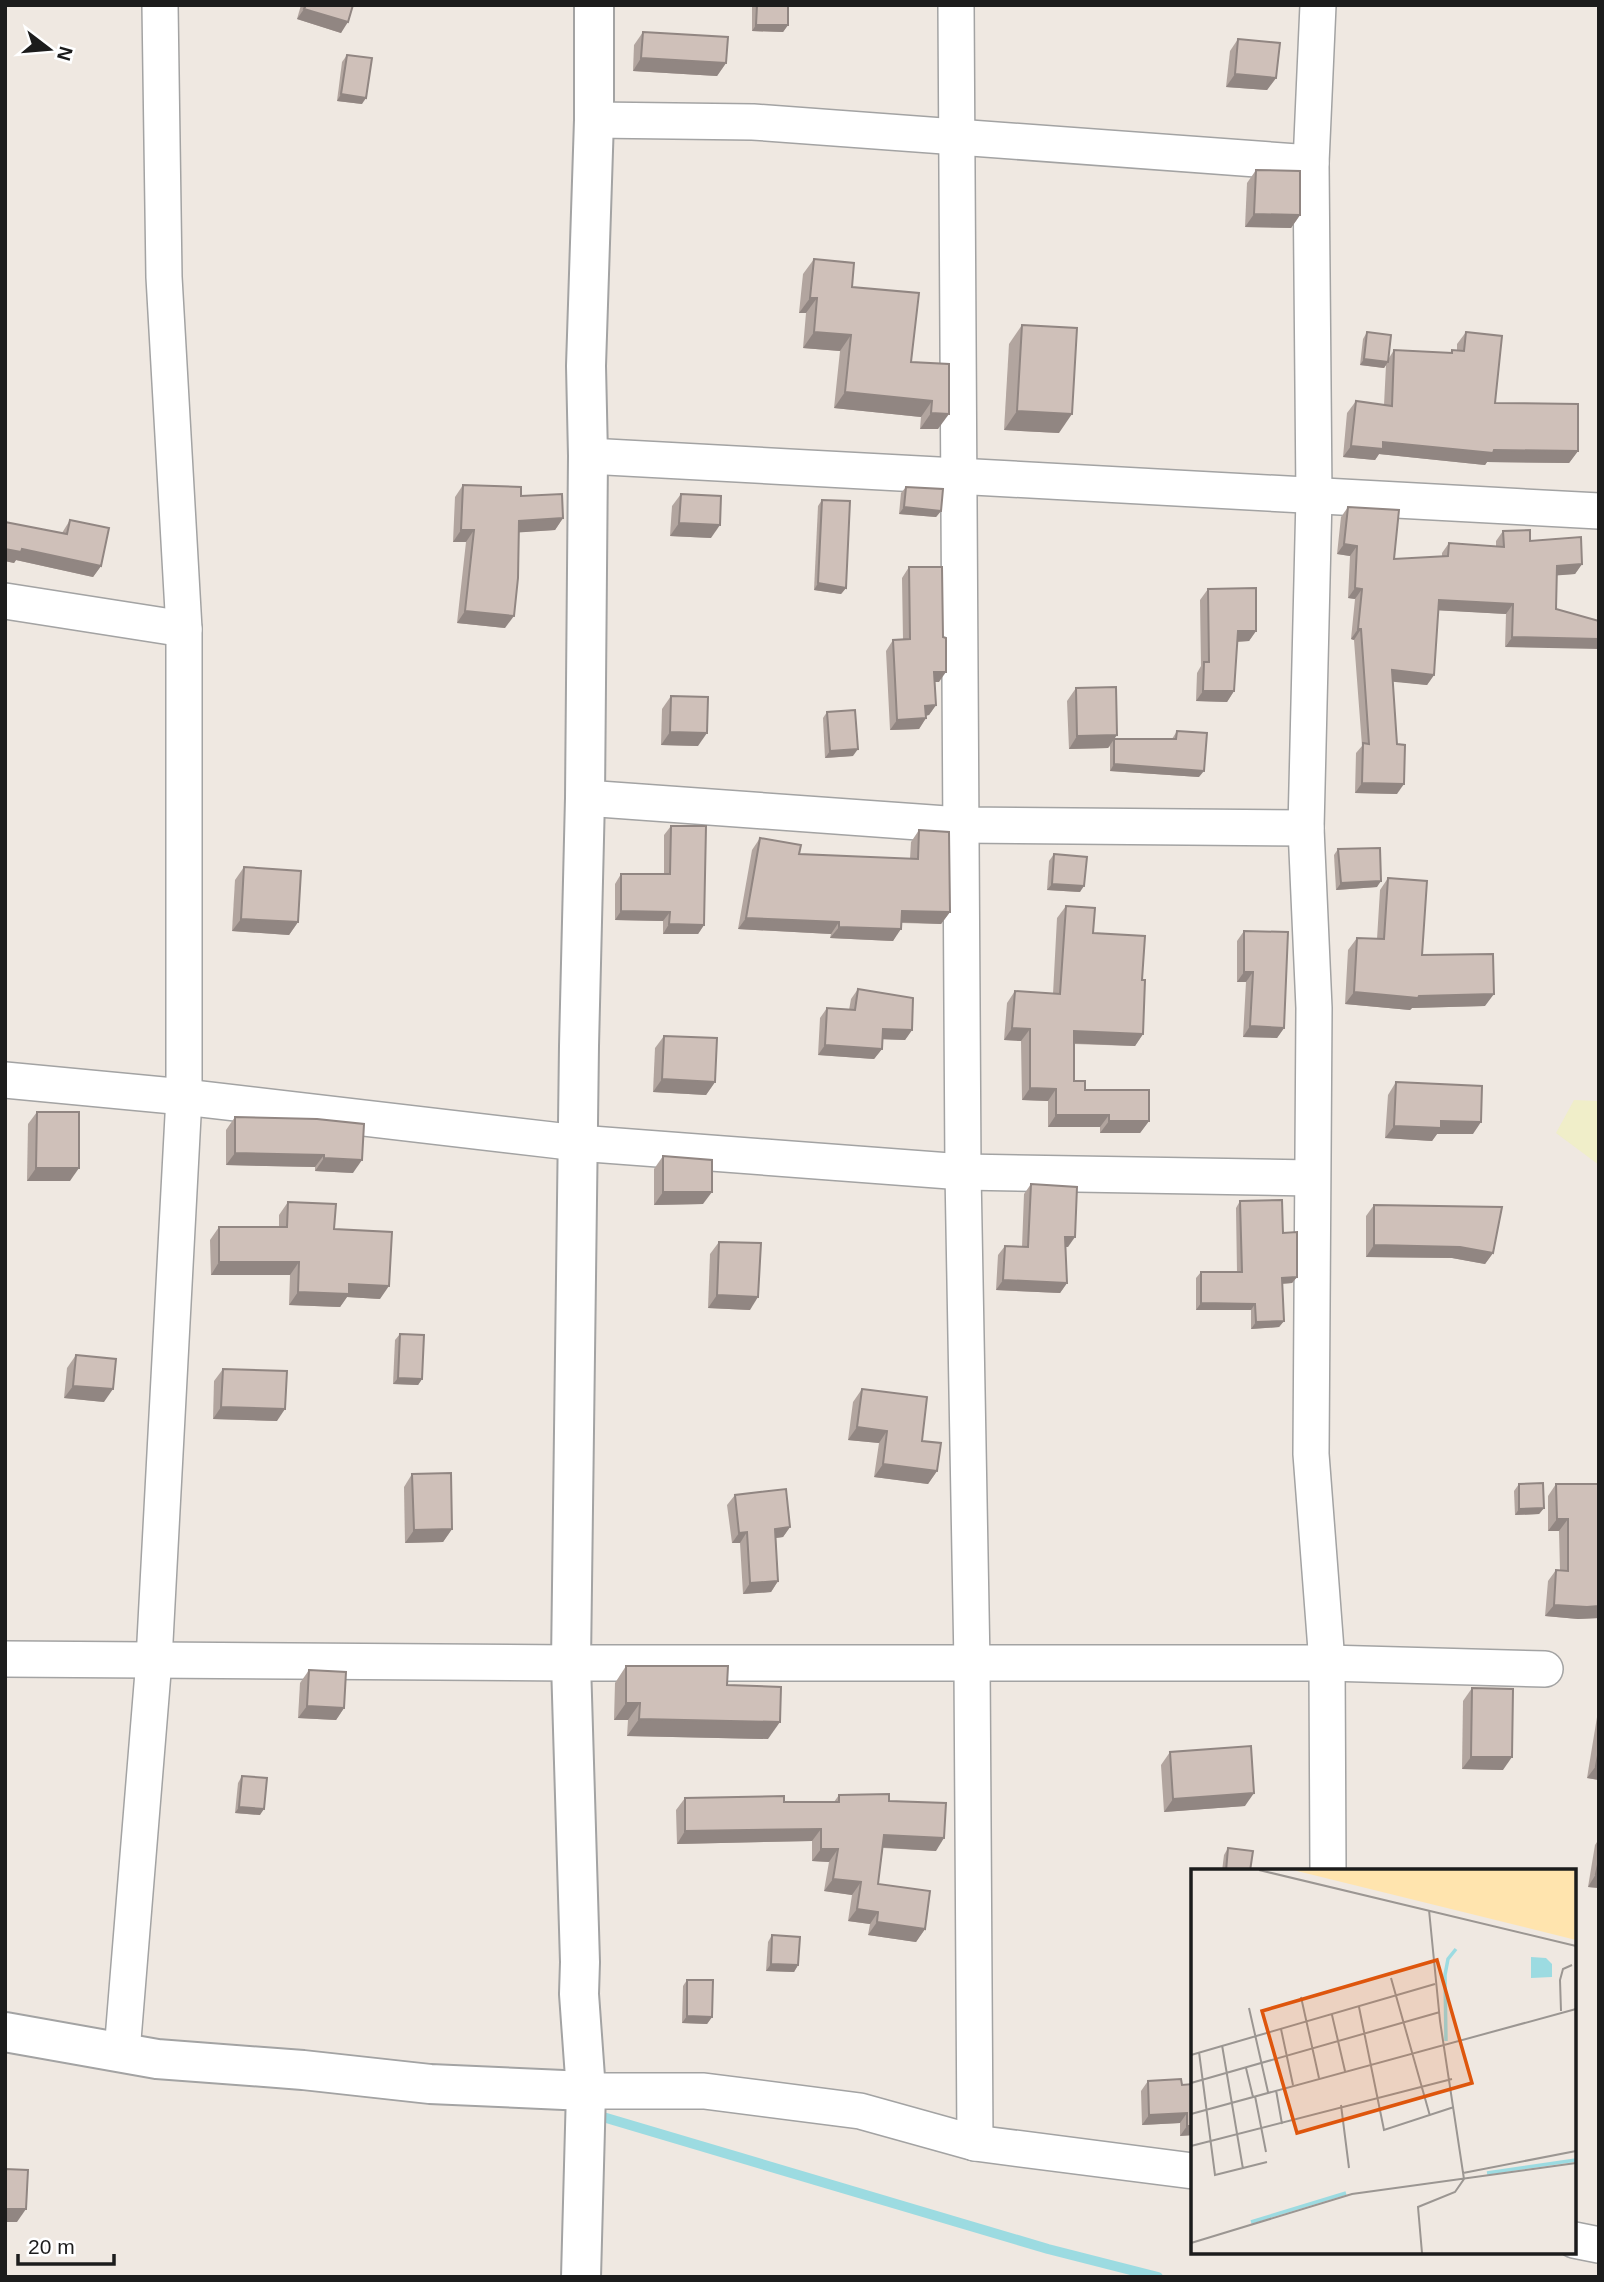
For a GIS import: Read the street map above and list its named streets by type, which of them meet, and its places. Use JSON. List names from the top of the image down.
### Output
{
  "scale_bar": "20 m",
  "north": "right"
}
